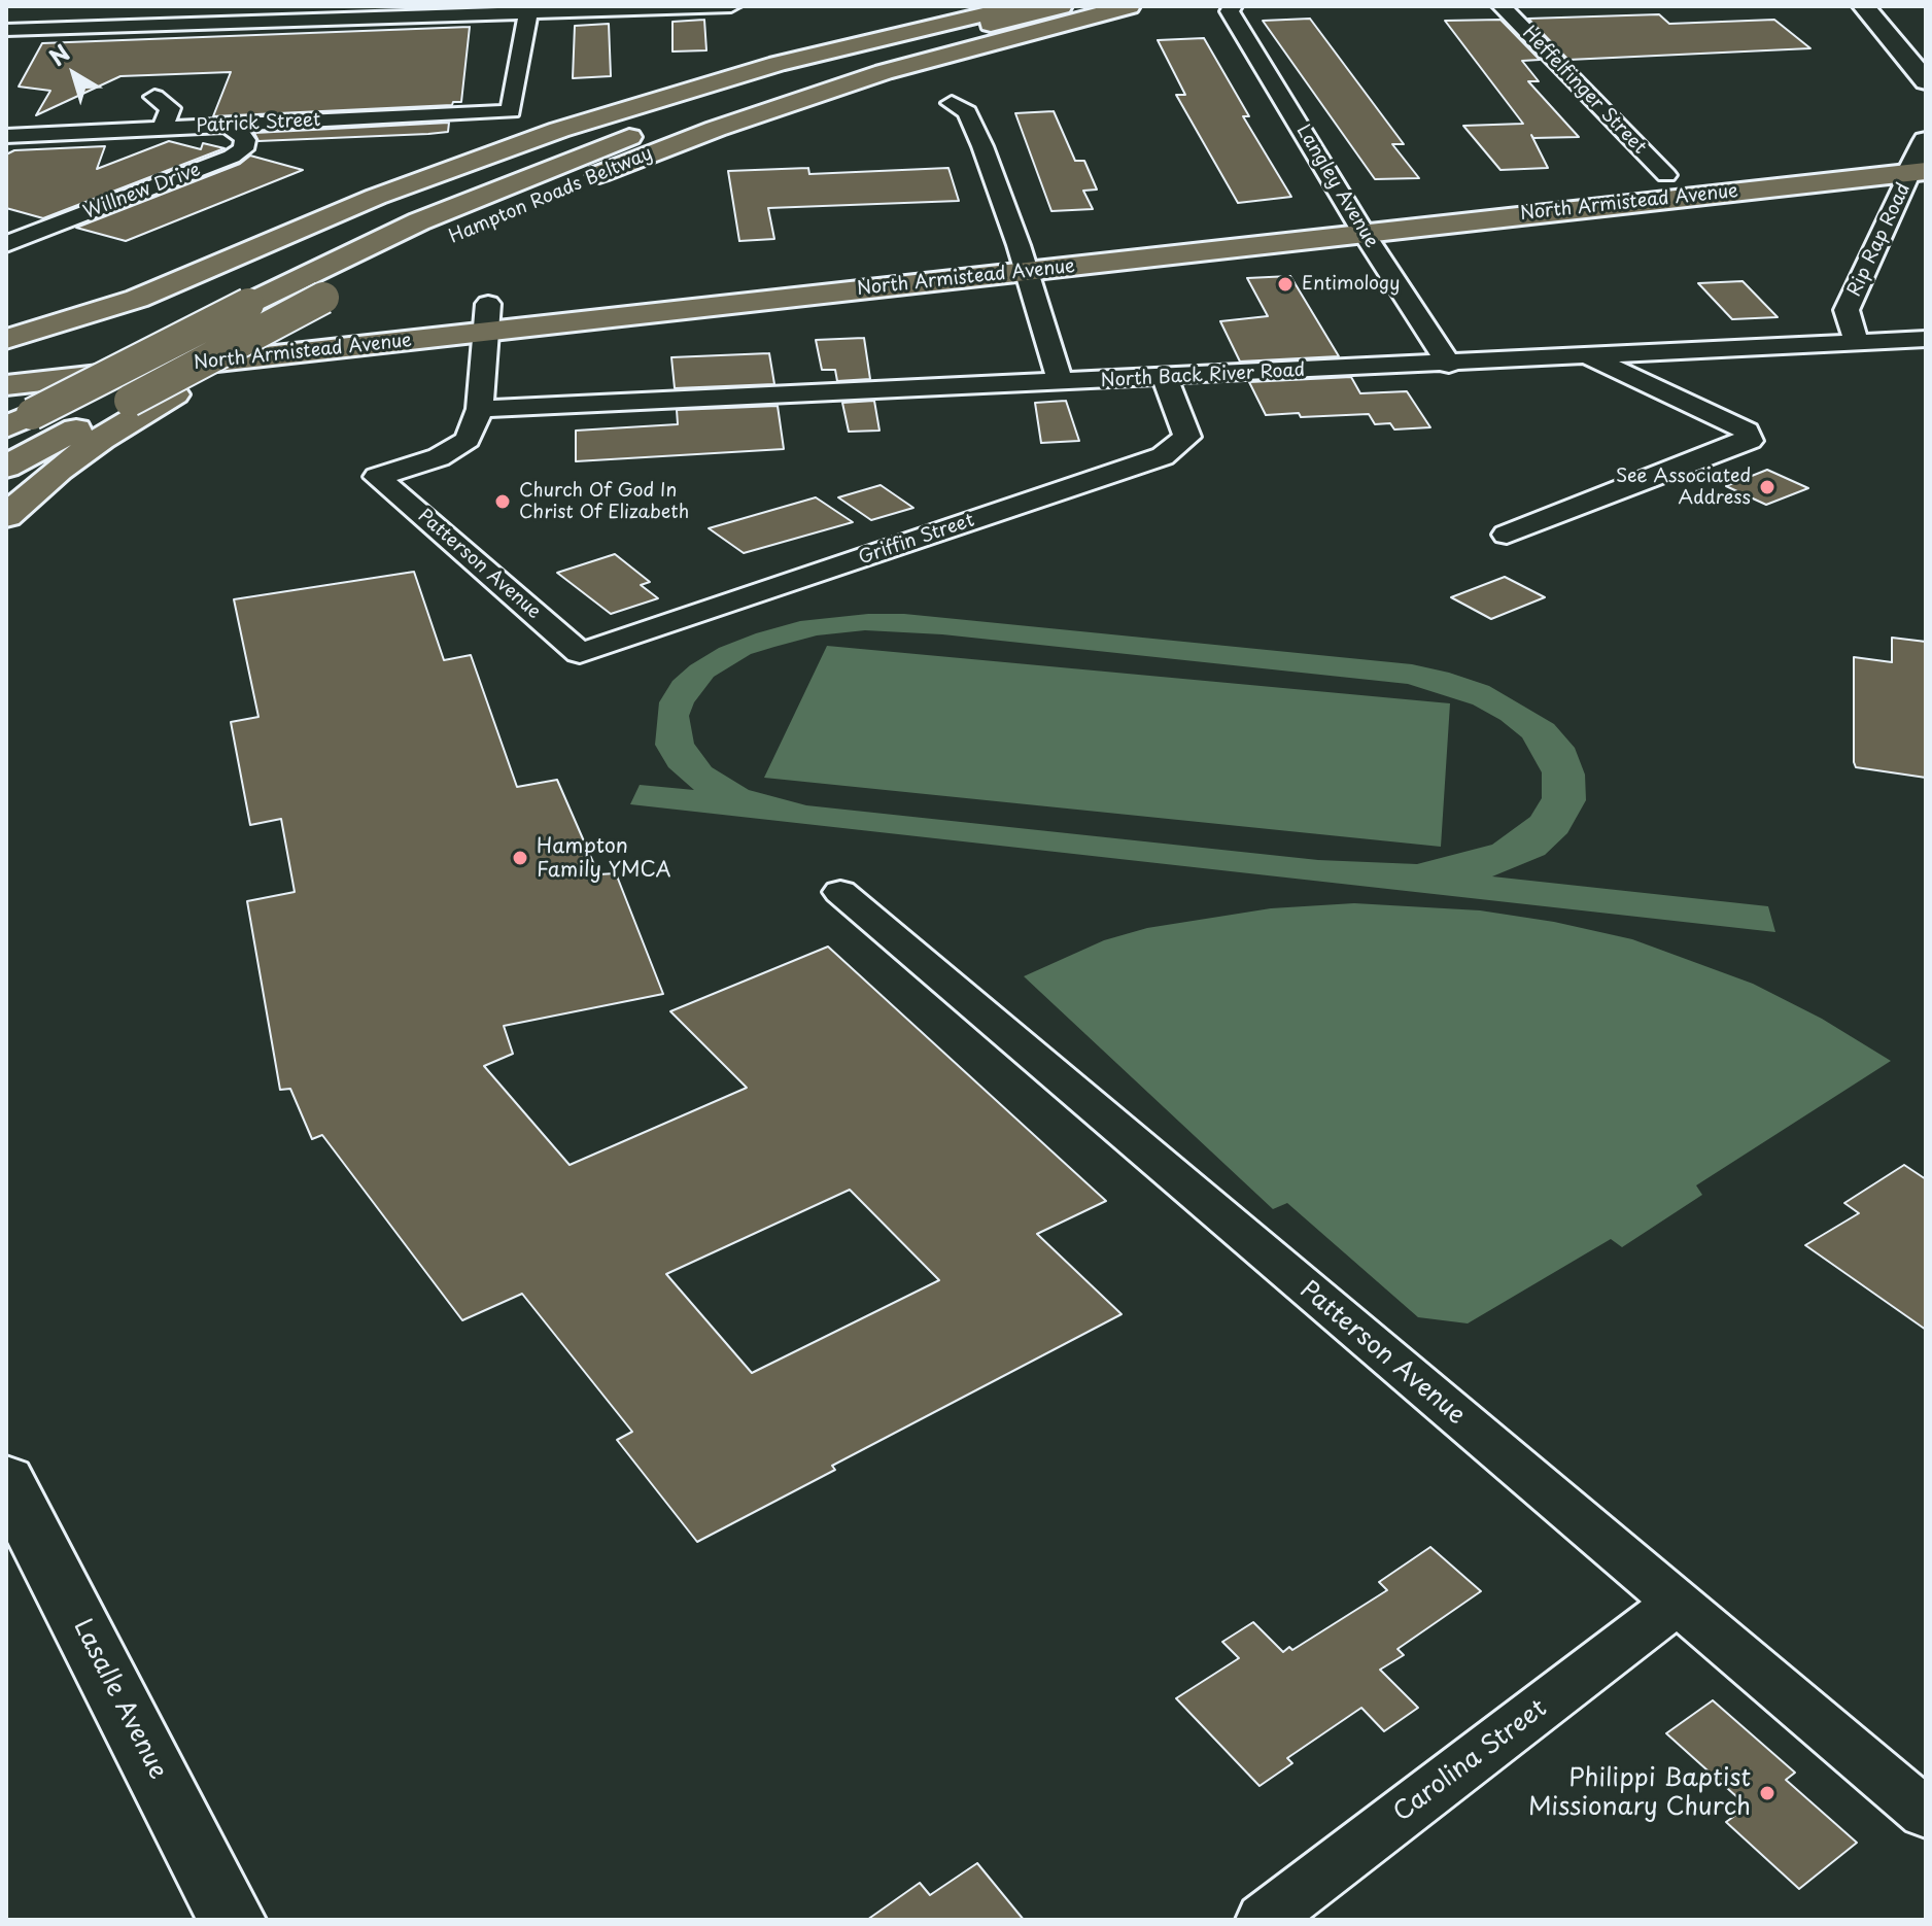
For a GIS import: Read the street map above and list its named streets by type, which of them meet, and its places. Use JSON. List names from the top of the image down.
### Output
{
  "streets": {
    "main road": ["Hampton Roads Beltway", "North Armistead Avenue", "Lasalle Avenue"],
    "street": [
      "Heffelfinger Street",
      "Patrick Street",
      "Langley Avenue",
      "Willnew Drive",
      "Rip Rap Road",
      "North Back River Road",
      "Griffin Street",
      "Patterson Avenue",
      "Carolina Street"
    ]
  },
  "crossings": [
    ["Heffelfinger Street", "North Armistead Avenue"],
    ["Patrick Street", "Willnew Drive"],
    ["Langley Avenue", "North Armistead Avenue"],
    ["Langley Avenue", "North Back River Road"],
    ["North Armistead Avenue", "Rip Rap Road"],
    ["Rip Rap Road", "North Back River Road"],
    ["North Back River Road", "Griffin Street"],
    ["North Back River Road", "Patterson Avenue"],
    ["Griffin Street", "Patterson Avenue"],
    ["Patterson Avenue", "Carolina Street"]
  ],
  "places": [
    "Entimology",
    "See Associated Address",
    "Church Of God In Christ Of Elizabeth",
    "Hampton Family YMCA",
    "Philippi Baptist Missionary Church"
  ],
  "north": "top left"
}
